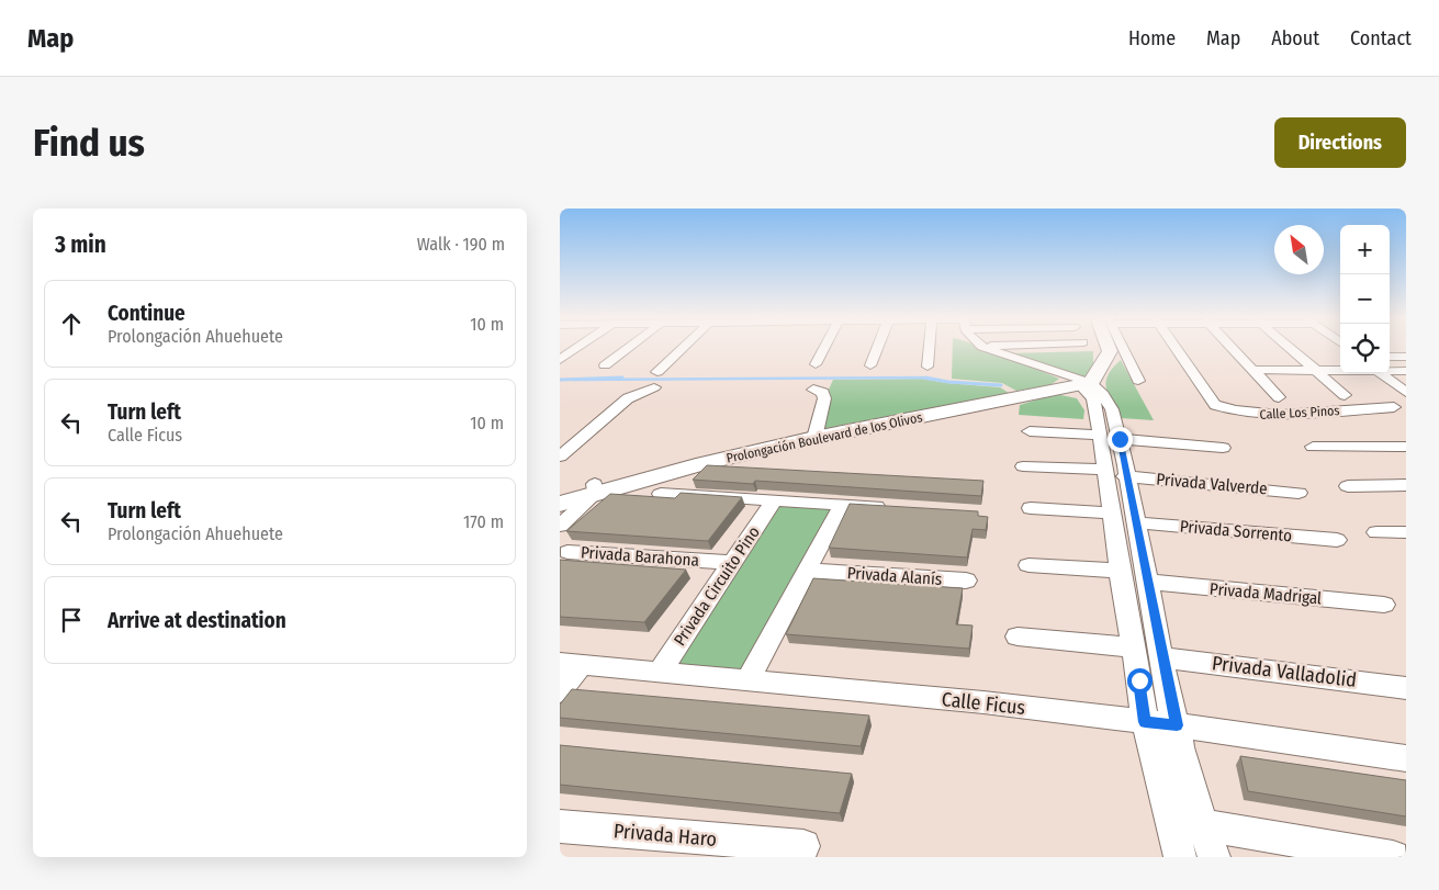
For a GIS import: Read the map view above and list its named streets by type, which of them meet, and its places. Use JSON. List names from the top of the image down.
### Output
{
  "streets": {
    "street": [
      "Calle Los Pinos",
      "Prolongación Boulevard de los Olivos",
      "Privada Valverde",
      "Privada Sorrento",
      "Privada Barahona",
      "Privada Alanís",
      "Privada Circuito Pino",
      "Privada Madrigal",
      "Privada Valladolid",
      "Calle Ficus",
      "Privada Haro"
    ]
  },
  "crossings": [
    ["Privada Barahona", "Privada Circuito Pino"],
    ["Privada Circuito Pino", "Calle Ficus"]
  ],
  "north": "top left",
  "page": {
    "header": "Map",
    "nav": [
      "Home",
      "Map",
      "About",
      "Contact"
    ],
    "buttons": "Directions",
    "title": "Find us",
    "heading": ["3 min", "Walk · 190 m"],
    "map_buttons": ["+", "−"],
    "list": [
      ["Continue", "Prolongación Ahuehuete", "10 m"],
      ["Turn left", "Calle Ficus", "10 m"],
      ["Turn left", "Prolongación Ahuehuete", "170 m"],
      "Arrive at destination"
    ]
  }
}
